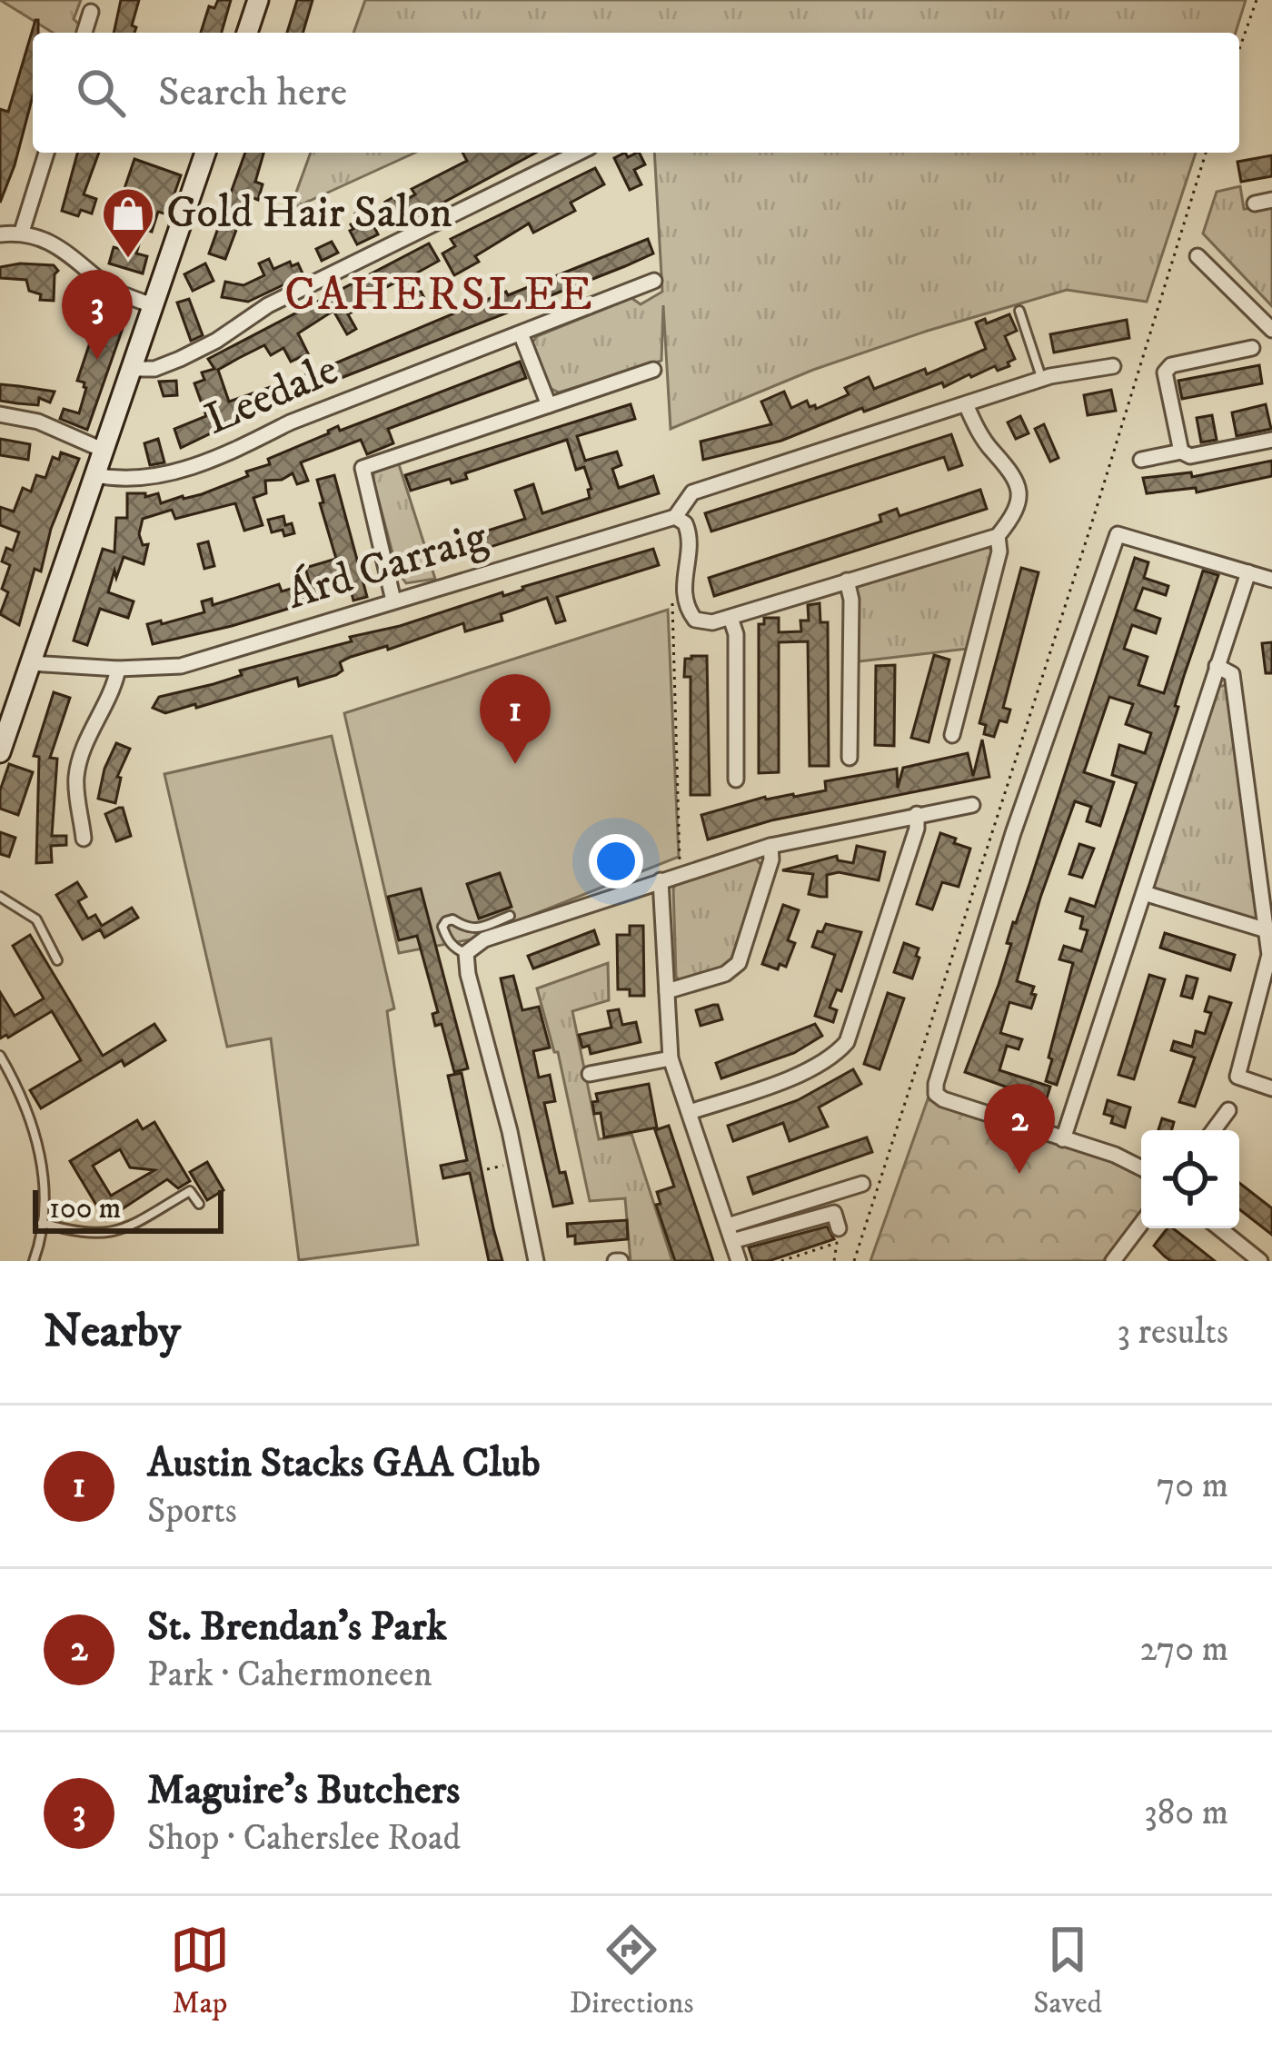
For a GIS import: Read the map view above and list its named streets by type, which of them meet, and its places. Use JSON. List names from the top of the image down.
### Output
{
  "streets": {
    "street": ["Leedale", "Árd Carraig"]
  },
  "districts": ["CAHERSLEE"],
  "places": {
    "shop": ["Gold Hair Salon"]
  },
  "scale_bar": "100 m",
  "page": {
    "search": "Search here",
    "pins": ["3", "1", "2"],
    "scale": "100 m",
    "heading": ["Nearby", "3 results"],
    "list": [
      {
        "mark": "1",
        "name": "Austin Stacks GAA Club",
        "note": "Sports",
        "value": "70 m"
      },
      {
        "mark": "2",
        "name": "St. Brendan's Park",
        "note": "Park · Cahermoneen",
        "value": "270 m"
      },
      {
        "mark": "3",
        "name": "Maguire’s Butchers",
        "note": "Shop · Caherslee Road",
        "value": "380 m"
      }
    ],
    "nav": ["Map", "Directions", "Saved"]
  }
}
